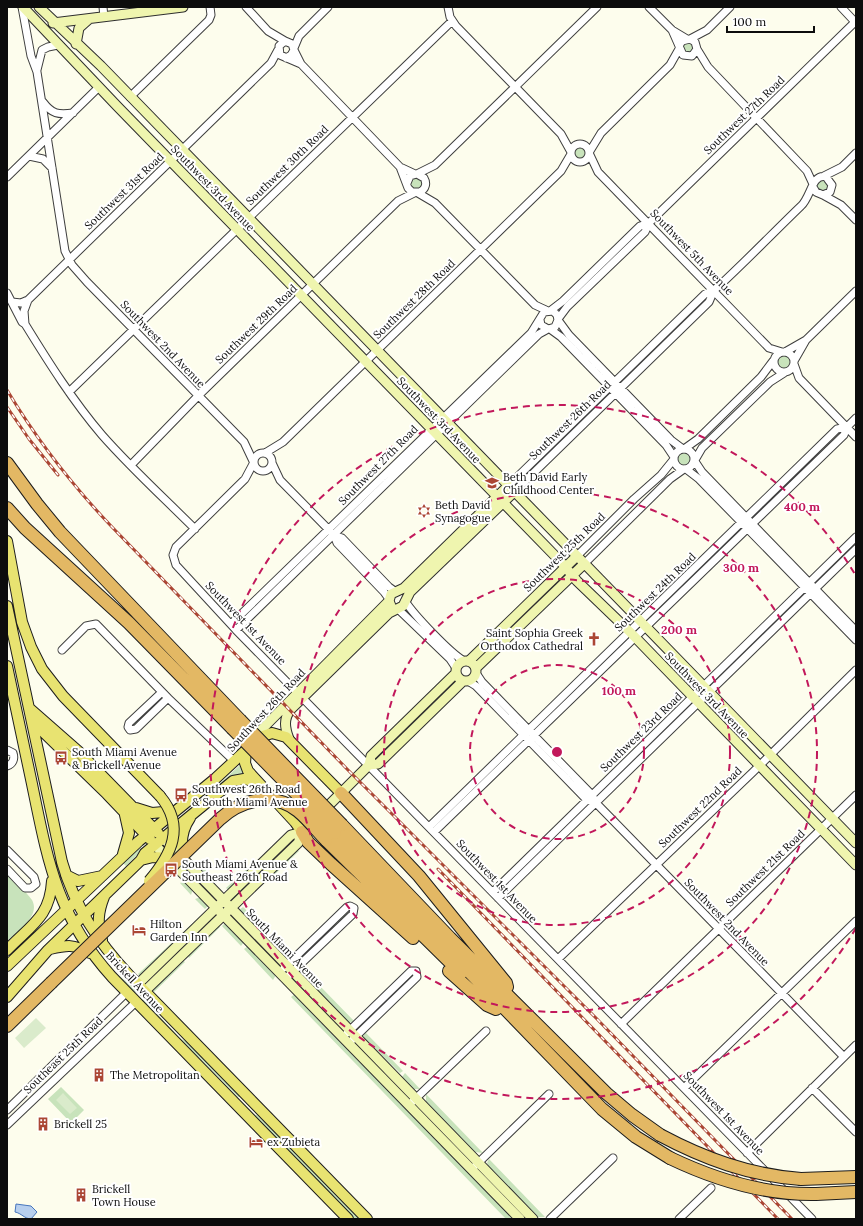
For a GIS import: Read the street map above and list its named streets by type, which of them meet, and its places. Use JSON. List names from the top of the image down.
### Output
{
  "streets": {
    "main road": [
      "Southwest 3rd Avenue",
      "Southwest 26th Road",
      "Southwest 25th Road",
      "South Miami Avenue",
      "Brickell Avenue"
    ],
    "street": [
      "Southwest 27th Road",
      "Southwest 30th Road",
      "Southwest 31st Road",
      "Southwest 5th Avenue",
      "Southwest 28th Road",
      "Southwest 29th Road",
      "Southwest 2nd Avenue",
      "Southwest 24th Road",
      "Southwest 1st Avenue",
      "Southwest 23rd Road",
      "Southwest 22nd Road",
      "Southwest 21st Road",
      "Southeast 25th Road"
    ]
  },
  "crossings": [
    ["Southwest 27th Road", "Southwest 3rd Avenue"],
    ["Southwest 27th Road", "Southwest 5th Avenue"],
    ["Southwest 27th Road", "Southwest 1st Avenue"],
    ["Southwest 30th Road", "Southwest 3rd Avenue"],
    ["Southwest 30th Road", "Southwest 2nd Avenue"],
    ["Southwest 3rd Avenue", "Southwest 31st Road"],
    ["Southwest 3rd Avenue", "Southwest 28th Road"],
    ["Southwest 3rd Avenue", "Southwest 29th Road"],
    ["Southwest 3rd Avenue", "Southwest 26th Road"],
    ["Southwest 3rd Avenue", "Southwest 25th Road"],
    ["Southwest 3rd Avenue", "Southwest 24th Road"],
    ["Southwest 3rd Avenue", "Southwest 23rd Road"],
    ["Southwest 3rd Avenue", "Southwest 22nd Road"],
    ["Southwest 3rd Avenue", "Southwest 21st Road"],
    ["Southwest 31st Road", "Southwest 2nd Avenue"],
    ["Southwest 5th Avenue", "Southwest 28th Road"],
    ["Southwest 5th Avenue", "Southwest 26th Road"],
    ["Southwest 28th Road", "Southwest 2nd Avenue"],
    ["Southwest 29th Road", "Southwest 2nd Avenue"],
    ["Southwest 2nd Avenue", "Southwest 25th Road"],
    ["Southwest 2nd Avenue", "Southwest 24th Road"],
    ["Southwest 2nd Avenue", "Southwest 23rd Road"],
    ["Southwest 2nd Avenue", "Southwest 22nd Road"],
    ["Southwest 2nd Avenue", "Southwest 21st Road"],
    ["Southwest 26th Road", "Southwest 1st Avenue"],
    ["Southwest 26th Road", "South Miami Avenue"],
    ["Southwest 26th Road", "Brickell Avenue"],
    ["Southwest 24th Road", "Southwest 1st Avenue"],
    ["Southwest 1st Avenue", "Southwest 23rd Road"],
    ["Southwest 1st Avenue", "Southwest 22nd Road"],
    ["Southwest 1st Avenue", "Southwest 21st Road"],
    ["South Miami Avenue", "Brickell Avenue"],
    ["Brickell Avenue", "Southeast 25th Road"]
  ],
  "places": {
    "school or university": ["Beth David Early Childhood Center"],
    "synagogue": ["Beth David Synagogue"],
    "church": ["Saint Sophia Greek Orthodox Cathedral"],
    "bus stop": ["South Miami Avenue & Brickell Avenue", "Southwest 26th Road & South Miami Avenue", "South Miami Avenue & Southeast 26th Road"],
    "hotel": ["Hilton Garden Inn", "ex Zubieta"],
    "building": ["The Metropolitan", "Brickell 25", "Brickell Town House"]
  },
  "scale_bar": "100 m",
  "rings": [
    "400 m",
    "300 m",
    "200 m",
    "100 m"
  ]
}
